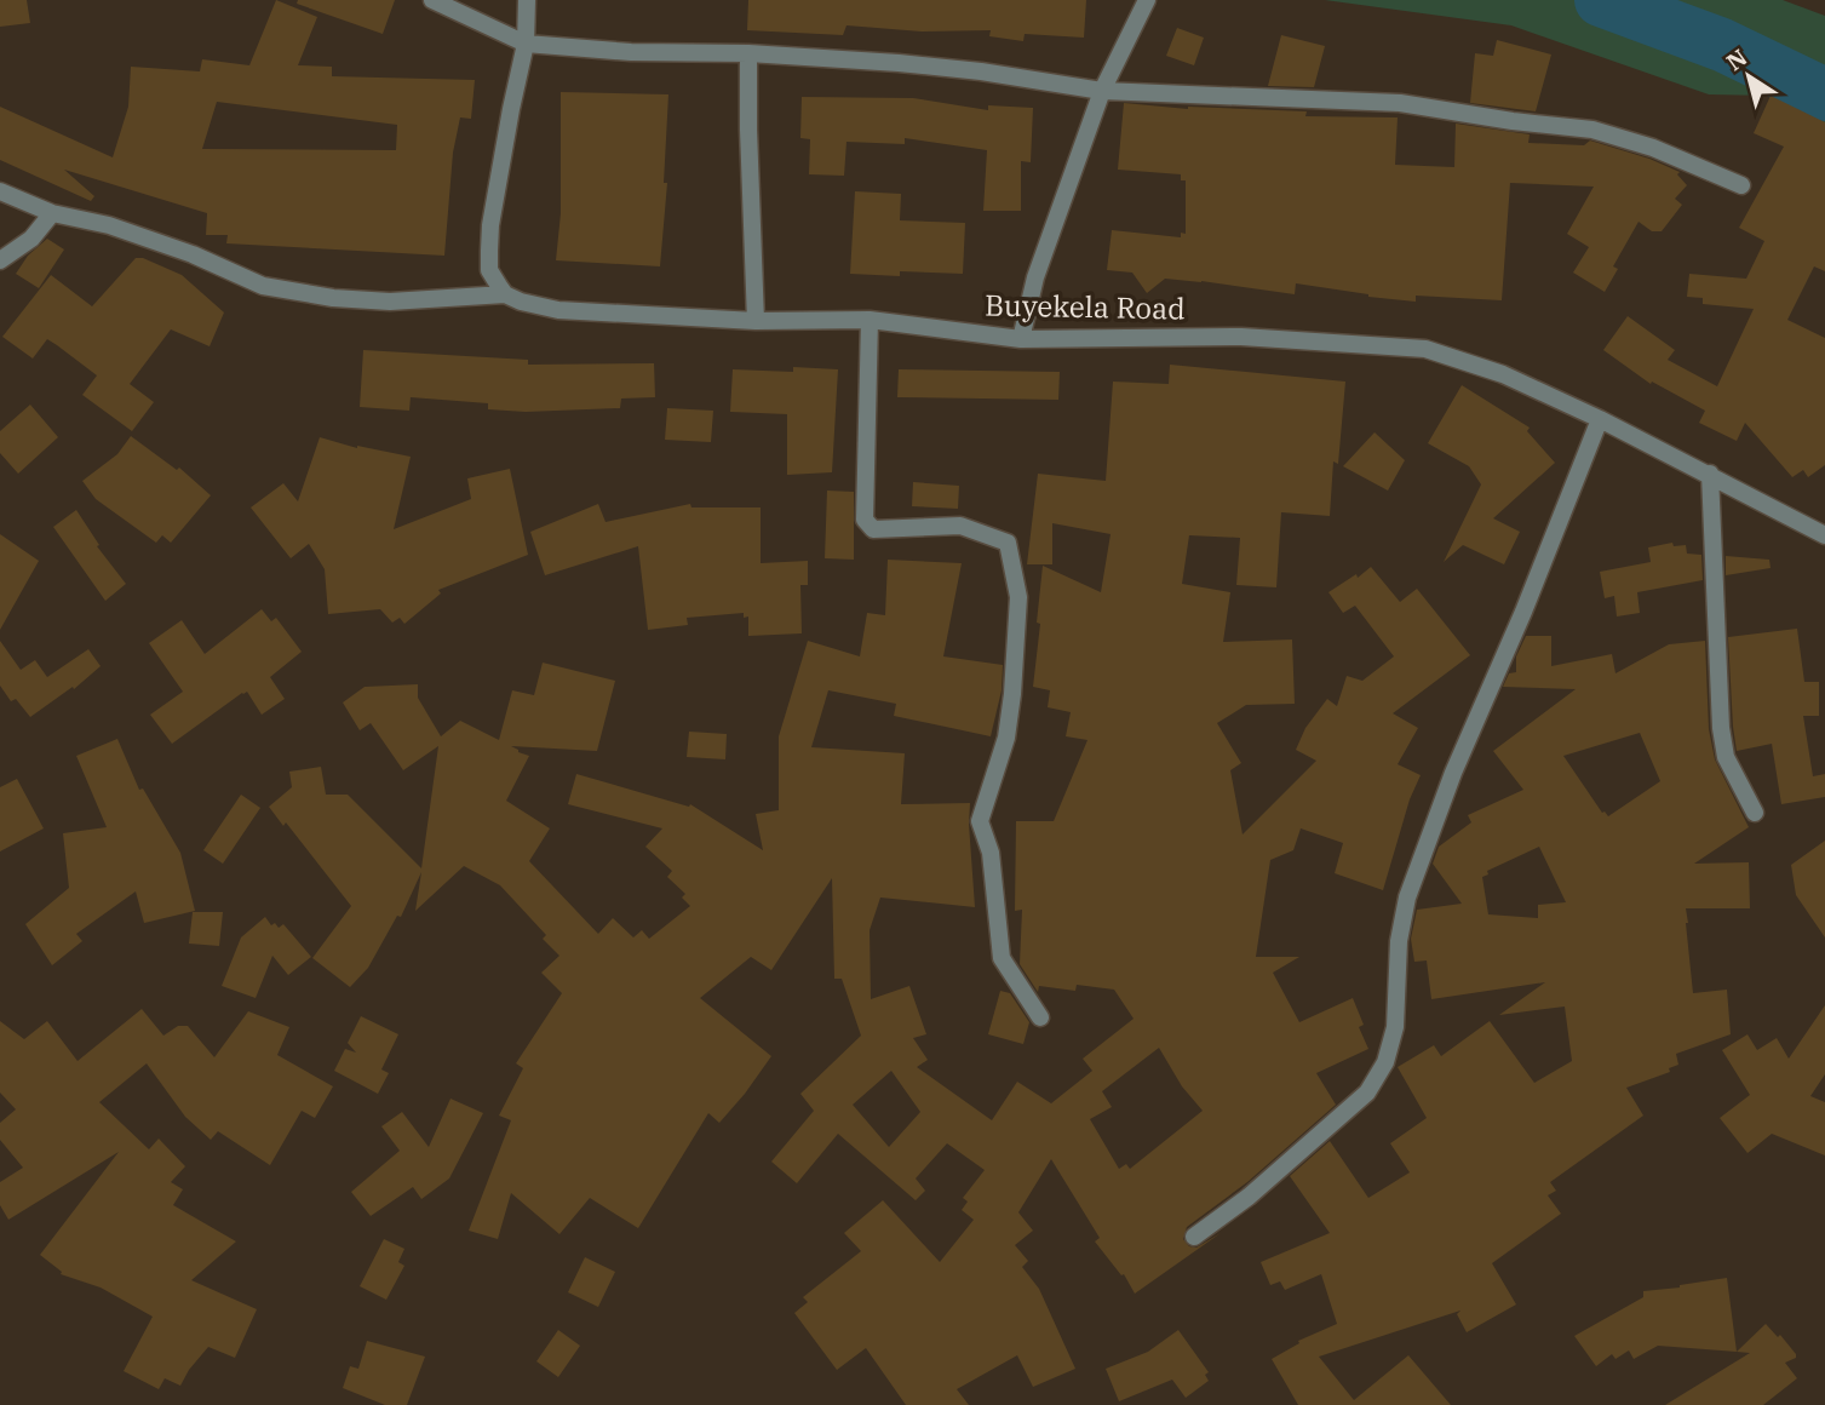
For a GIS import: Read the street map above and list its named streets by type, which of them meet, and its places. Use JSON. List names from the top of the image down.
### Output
{
  "streets": {
    "street": ["Buyekela Road"]
  },
  "north": "top left"
}
